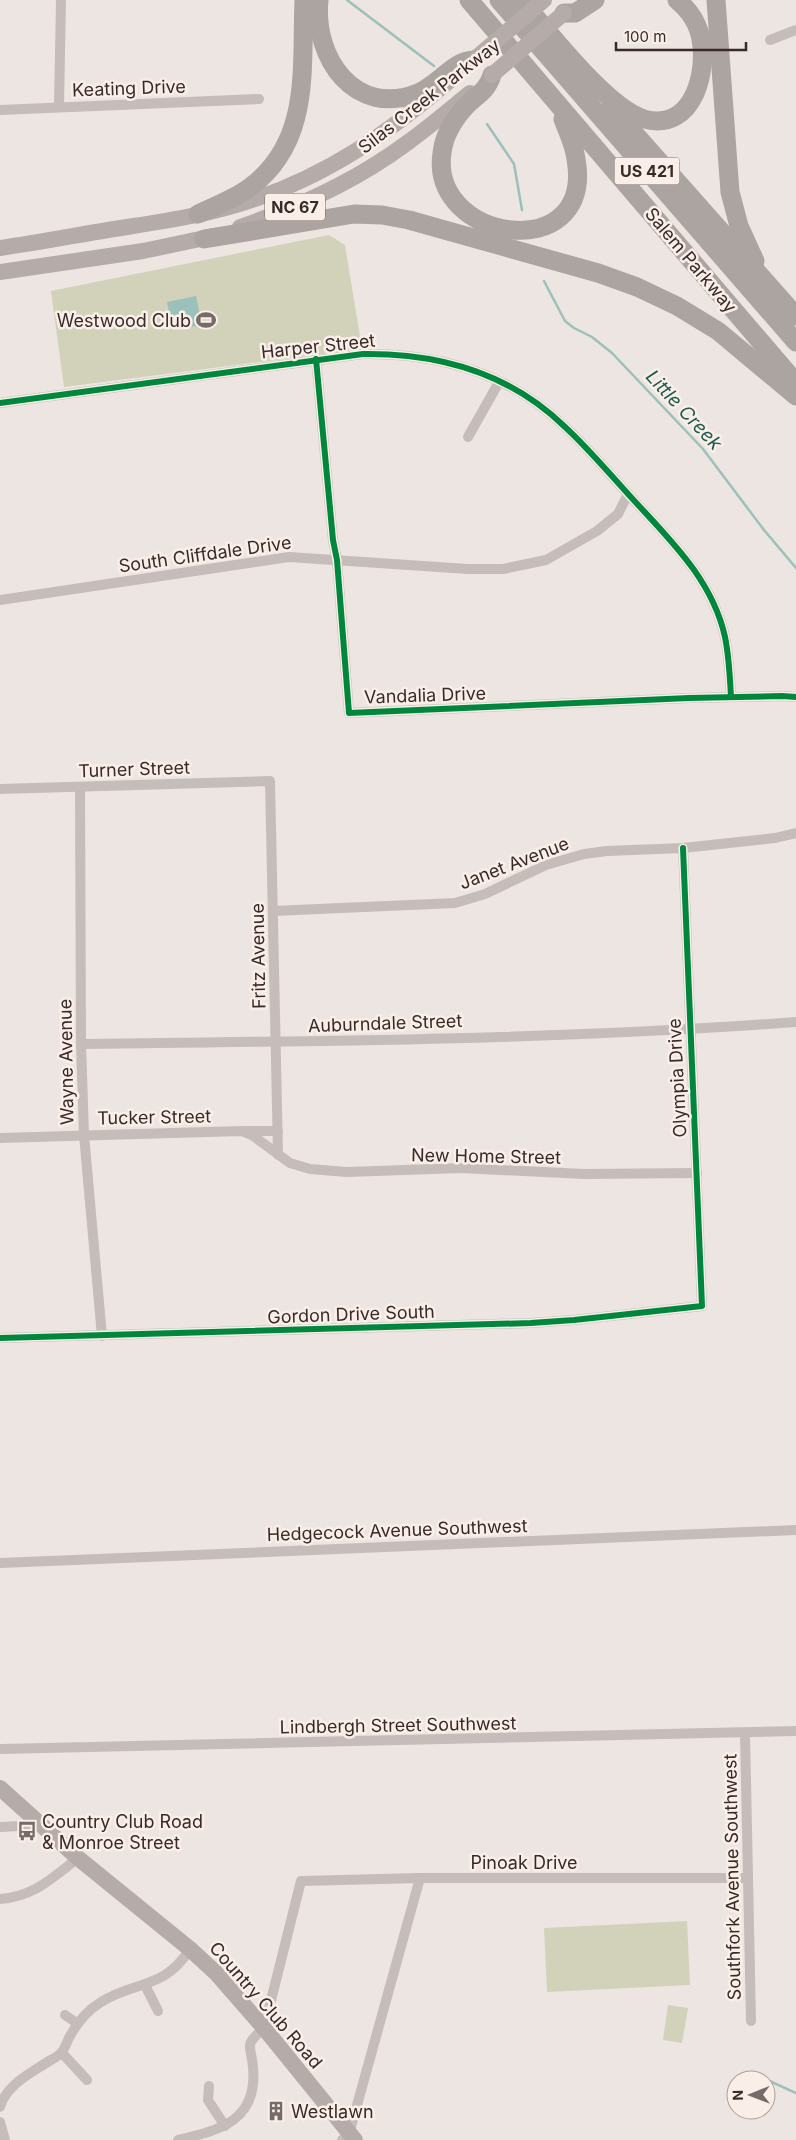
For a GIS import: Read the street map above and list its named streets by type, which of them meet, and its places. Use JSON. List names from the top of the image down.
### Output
{
  "streets": {
    "highway": ["US 421", "Salem Parkway"],
    "main road": ["Silas Creek Parkway", "NC 67", "Country Club Road"],
    "street": [
      "Keating Drive",
      "Harper Street",
      "South Cliffdale Drive",
      "Vandalia Drive",
      "Turner Street",
      "Janet Avenue",
      "Fritz Avenue",
      "Auburndale Street",
      "Wayne Avenue",
      "Olympia Drive",
      "Tucker Street",
      "New Home Street",
      "Gordon Drive South",
      "Hedgecock Avenue Southwest",
      "Lindbergh Street Southwest",
      "Pinoak Drive",
      "Southfork Avenue Southwest"
    ]
  },
  "crossings": [
    ["Harper Street", "South Cliffdale Drive"],
    ["Harper Street", "Vandalia Drive"],
    ["South Cliffdale Drive", "Vandalia Drive"],
    ["Turner Street", "Fritz Avenue"],
    ["Turner Street", "Wayne Avenue"],
    ["Janet Avenue", "Fritz Avenue"],
    ["Janet Avenue", "Olympia Drive"],
    ["Fritz Avenue", "Auburndale Street"],
    ["Auburndale Street", "Wayne Avenue"],
    ["Auburndale Street", "Olympia Drive"],
    ["Wayne Avenue", "Tucker Street"],
    ["Wayne Avenue", "Gordon Drive South"],
    ["Olympia Drive", "New Home Street"],
    ["Olympia Drive", "Gordon Drive South"],
    ["Tucker Street", "New Home Street"],
    ["Lindbergh Street Southwest", "Southfork Avenue Southwest"],
    ["Pinoak Drive", "Southfork Avenue Southwest"],
    ["Pinoak Drive", "Country Club Road"]
  ],
  "water": ["Little Creek"],
  "places": {
    "sports": ["Westwood Club"],
    "bus stop": ["Country Club Road & Monroe Street"],
    "building": ["Westlawn"]
  },
  "scale_bar": "100 m",
  "north": "left"
}
